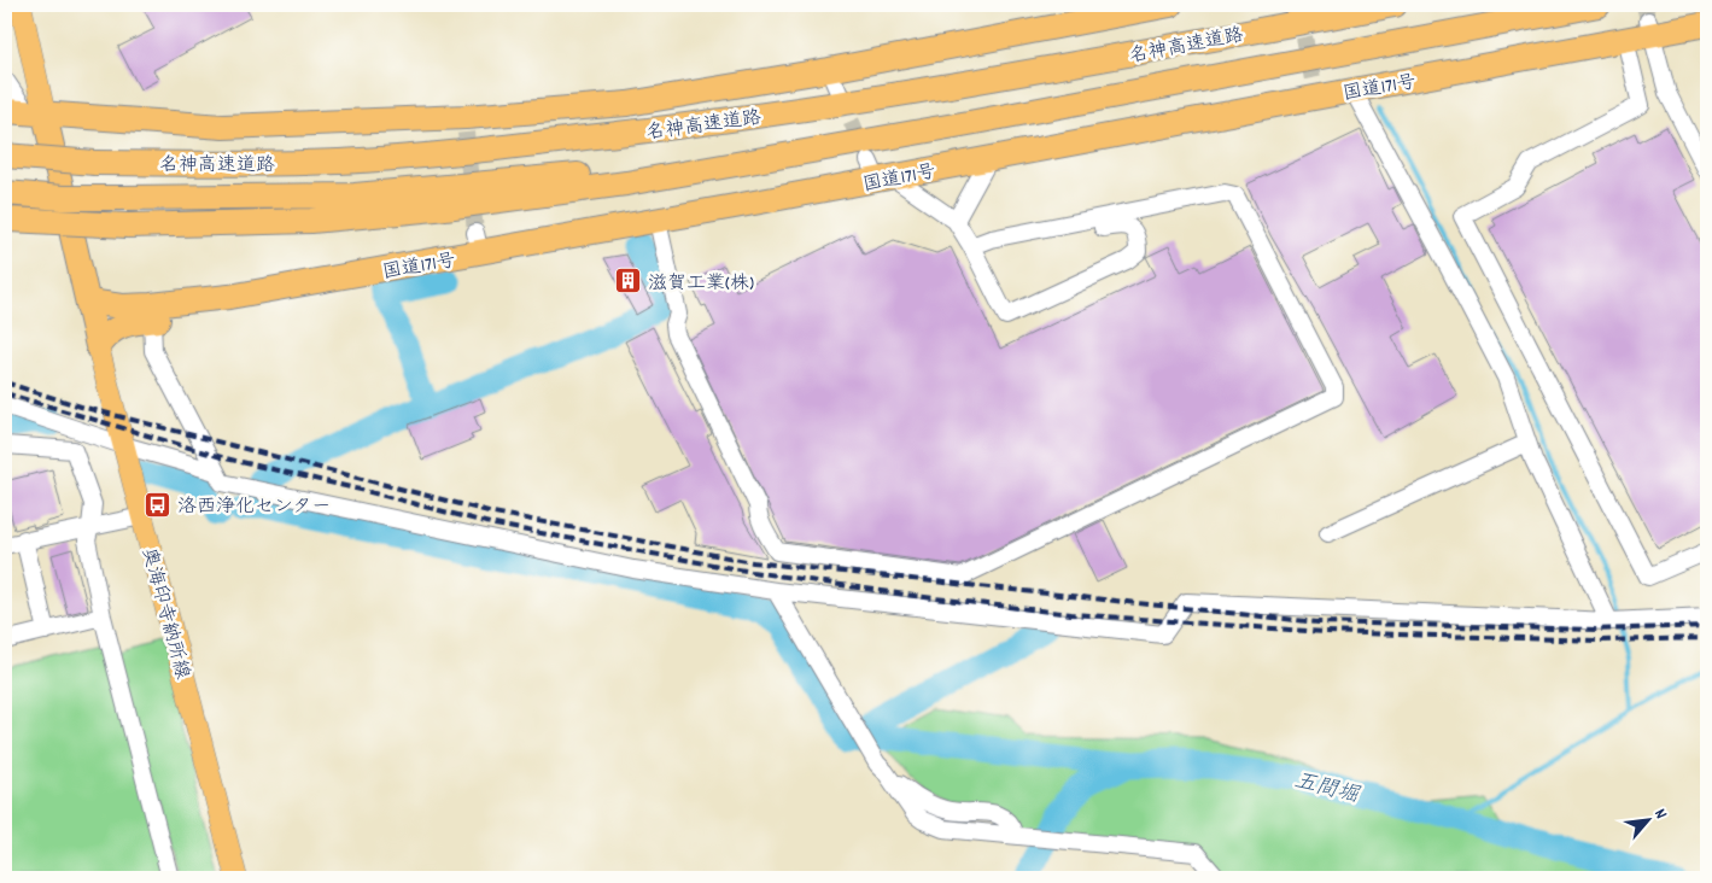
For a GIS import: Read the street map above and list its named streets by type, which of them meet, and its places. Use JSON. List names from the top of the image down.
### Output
{
  "streets": {
    "highway": ["名神高速道路", "国道171号"],
    "main road": ["奥海印寺納所線"]
  },
  "water": ["五間堀"],
  "places": {
    "building": ["滋賀工業(株)"],
    "bus stop": ["洛西浄化センター"]
  },
  "north": "top right"
}
